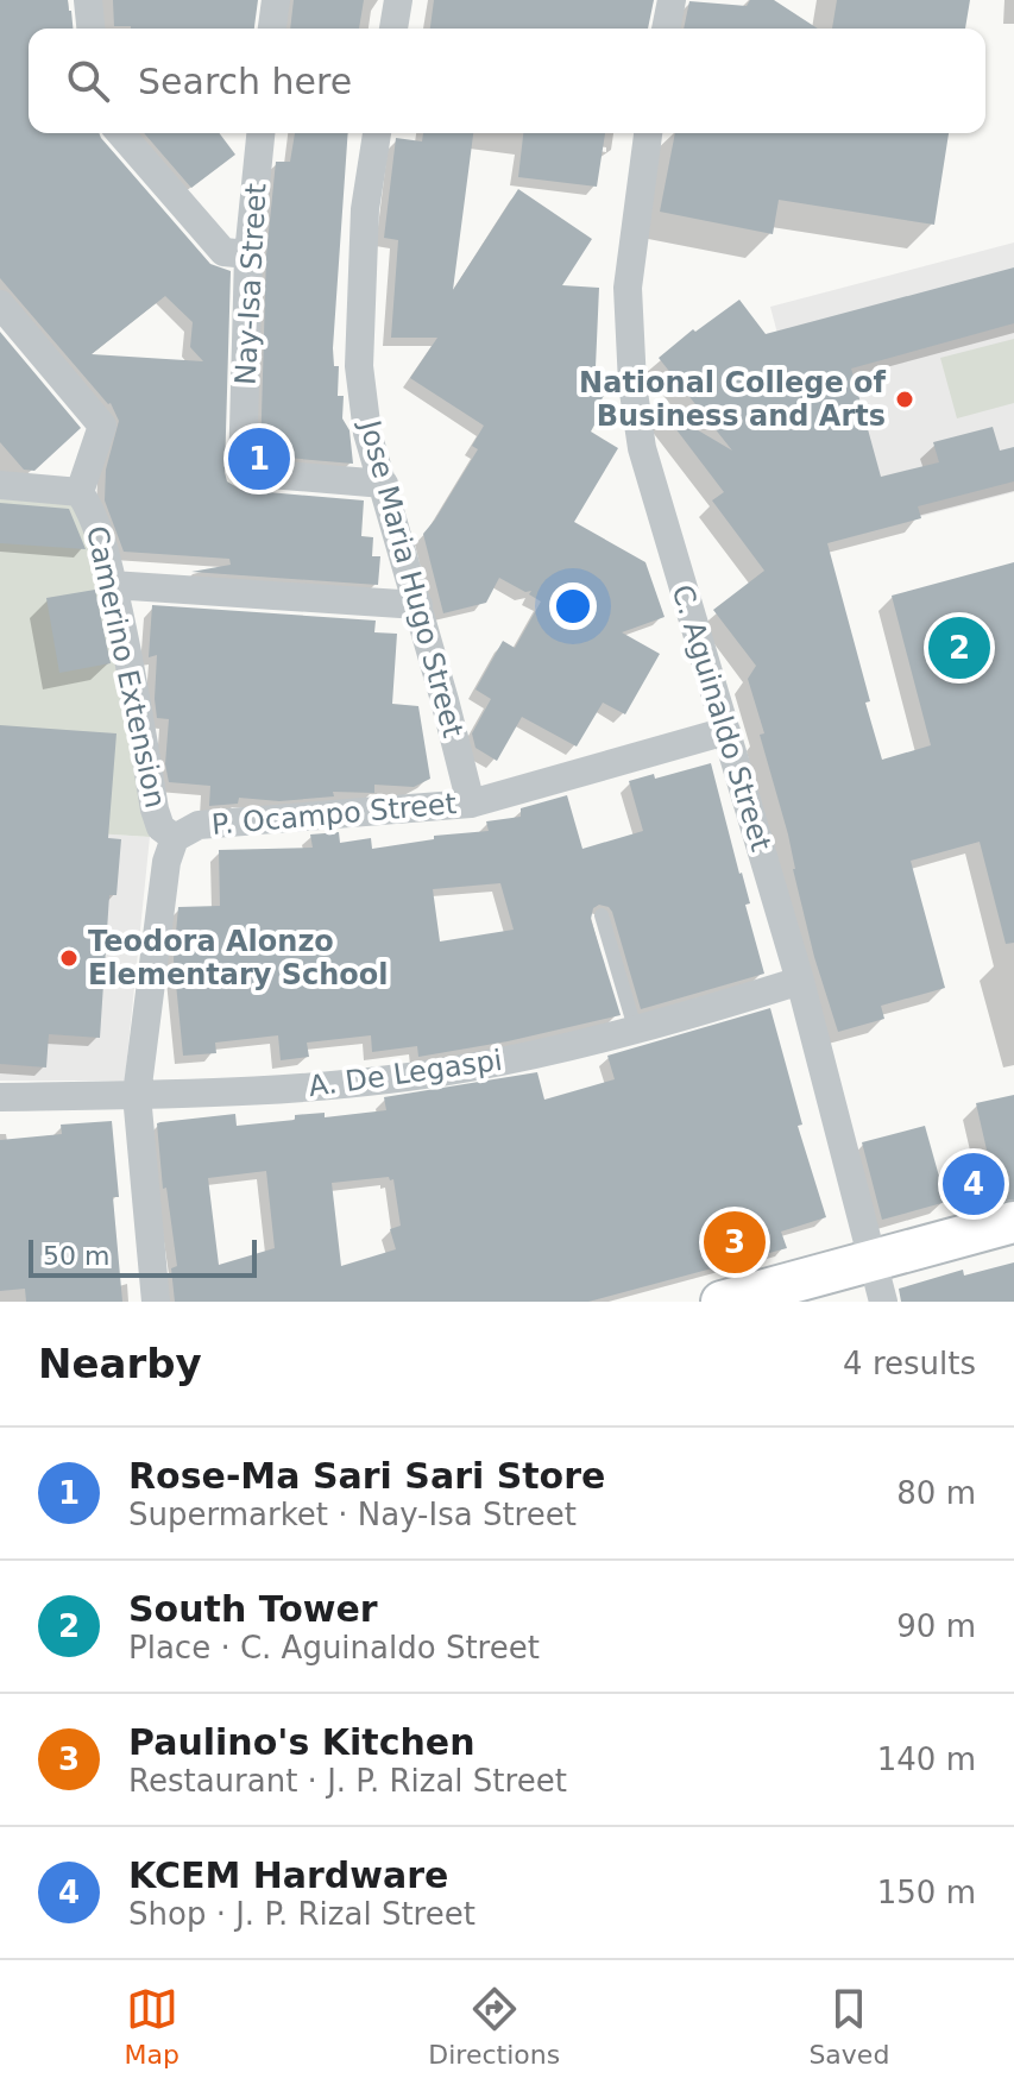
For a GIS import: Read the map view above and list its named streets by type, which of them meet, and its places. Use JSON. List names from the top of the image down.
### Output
{
  "streets": {
    "street": [
      "Nay-Isa Street",
      "Jose Maria Hugo Street",
      "Camerino Extension",
      "C. Aguinaldo Street",
      "P. Ocampo Street",
      "A. De Legaspi"
    ]
  },
  "crossings": [
    ["Nay-Isa Street", "Jose Maria Hugo Street"],
    ["Jose Maria Hugo Street", "P. Ocampo Street"],
    ["Camerino Extension", "P. Ocampo Street"],
    ["C. Aguinaldo Street", "P. Ocampo Street"],
    ["C. Aguinaldo Street", "A. De Legaspi"],
    ["P. Ocampo Street", "A. De Legaspi"]
  ],
  "places": ["National College of Business and Arts", "Teodora Alonzo Elementary School"],
  "scale_bar": "50 m",
  "page": {
    "search": "Search here",
    "pins": [
      "1",
      "2",
      "4",
      "3"
    ],
    "scale": "50 m",
    "heading": ["Nearby", "4 results"],
    "list": [
      {
        "mark": "1",
        "name": "Rose-Ma Sari Sari Store",
        "note": "Supermarket · Nay-Isa Street",
        "value": "80 m"
      },
      {
        "mark": "2",
        "name": "South Tower",
        "note": "Place · C. Aguinaldo Street",
        "value": "90 m"
      },
      {
        "mark": "3",
        "name": "Paulino's Kitchen",
        "note": "Restaurant · J. P. Rizal Street",
        "value": "140 m"
      },
      {
        "mark": "4",
        "name": "KCEM Hardware",
        "note": "Shop · J. P. Rizal Street",
        "value": "150 m"
      }
    ],
    "nav": ["Map", "Directions", "Saved"]
  }
}
